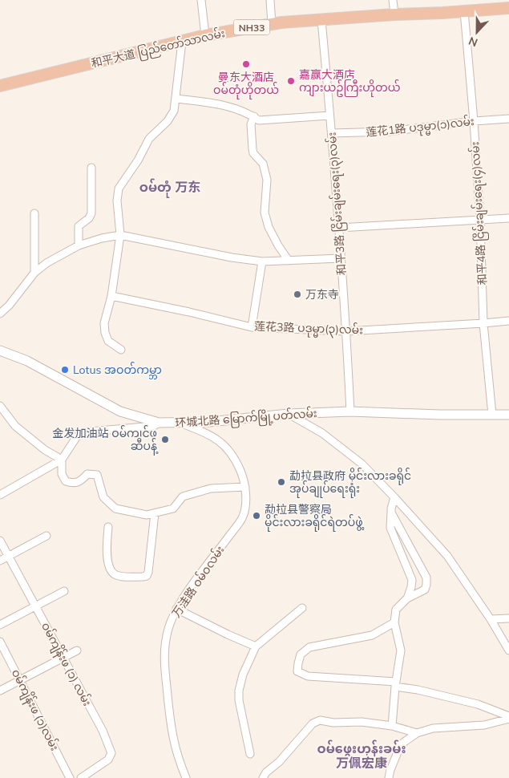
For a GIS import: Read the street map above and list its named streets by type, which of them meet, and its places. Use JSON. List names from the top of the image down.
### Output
{
  "streets": {
    "highway": ["NH33", "和平大道 ပြည်တော်သာလမ်း"],
    "street": [
      "莲花1路 ပဒုမ္မာ(၁)လမ်း",
      "和平3路 ငြိမ်းချမ်းရေး(၃)လမ်း",
      "和平4路 ငြိမ်းချမ်းရေး(၄)လမ်း",
      "莲花3路 ပဒုမ္မာ(၃)လမ်း",
      "环城北路 မြောက်မြို့ပတ်လမ်း",
      "万洼路 ဝမ်ဝလမ်း",
      "ဝမ်ကျိန်းဖ (၁) လမ်း",
      "ဝမ်ကျိန်းဖ (၁)လမ်း"
    ]
  },
  "crossings": [
    ["和平大道 ပြည်တော်သာလမ်း", "和平3路 ငြိမ်းချမ်းရေး(၃)လမ်း"],
    ["和平大道 ပြည်တော်သာလမ်း", "和平4路 ငြိမ်းချမ်းရေး(၄)လမ်း"],
    ["莲花1路 ပဒုမ္မာ(၁)လမ်း", "和平3路 ငြိမ်းချမ်းရေး(၃)လမ်း"],
    ["莲花1路 ပဒုမ္မာ(၁)လမ်း", "和平4路 ငြိမ်းချမ်းရေး(၄)လမ်း"],
    ["和平3路 ငြိမ်းချမ်းရေး(၃)လမ်း", "莲花3路 ပဒုမ္မာ(၃)လမ်း"],
    ["和平3路 ငြိမ်းချမ်းရေး(၃)လမ်း", "环城北路 မြောက်မြို့ပတ်လမ်း"],
    ["和平4路 ငြိမ်းချမ်းရေး(၄)လမ်း", "莲花3路 ပဒုမ္မာ(၃)လမ်း"],
    ["和平4路 ငြိမ်းချမ်းရေး(၄)လမ်း", "环城北路 မြောက်မြို့ပတ်လမ်း"],
    ["环城北路 မြောက်မြို့ပတ်လမ်း", "万洼路 ဝမ်ဝလမ်း"]
  ],
  "districts": ["ဝမ်တုံ 万东", "ဝမ်ဖွေးဟုန်းခမ်း 万佩宏康"],
  "places": [
    "曼东大酒店 ဝမ်တုံဟိုတယ်",
    "嘉赢大酒店 ကျားယဥ်ကြီးဟိုတယ်",
    "万东寺",
    "Lotus အဝတ်ကမ္ဘာ",
    "金发加油站 ဝမ်ကျင်ဖ ဆီပန့်",
    "勐拉县政府 မိုင်းလားခရိုင် အုပ်ချုပ်ရေးရုံး",
    "勐拉县警察局 မိုင်းလားခရိုင်ရဲတပ်ဖွဲ့"
  ],
  "north": "bottom"
}
